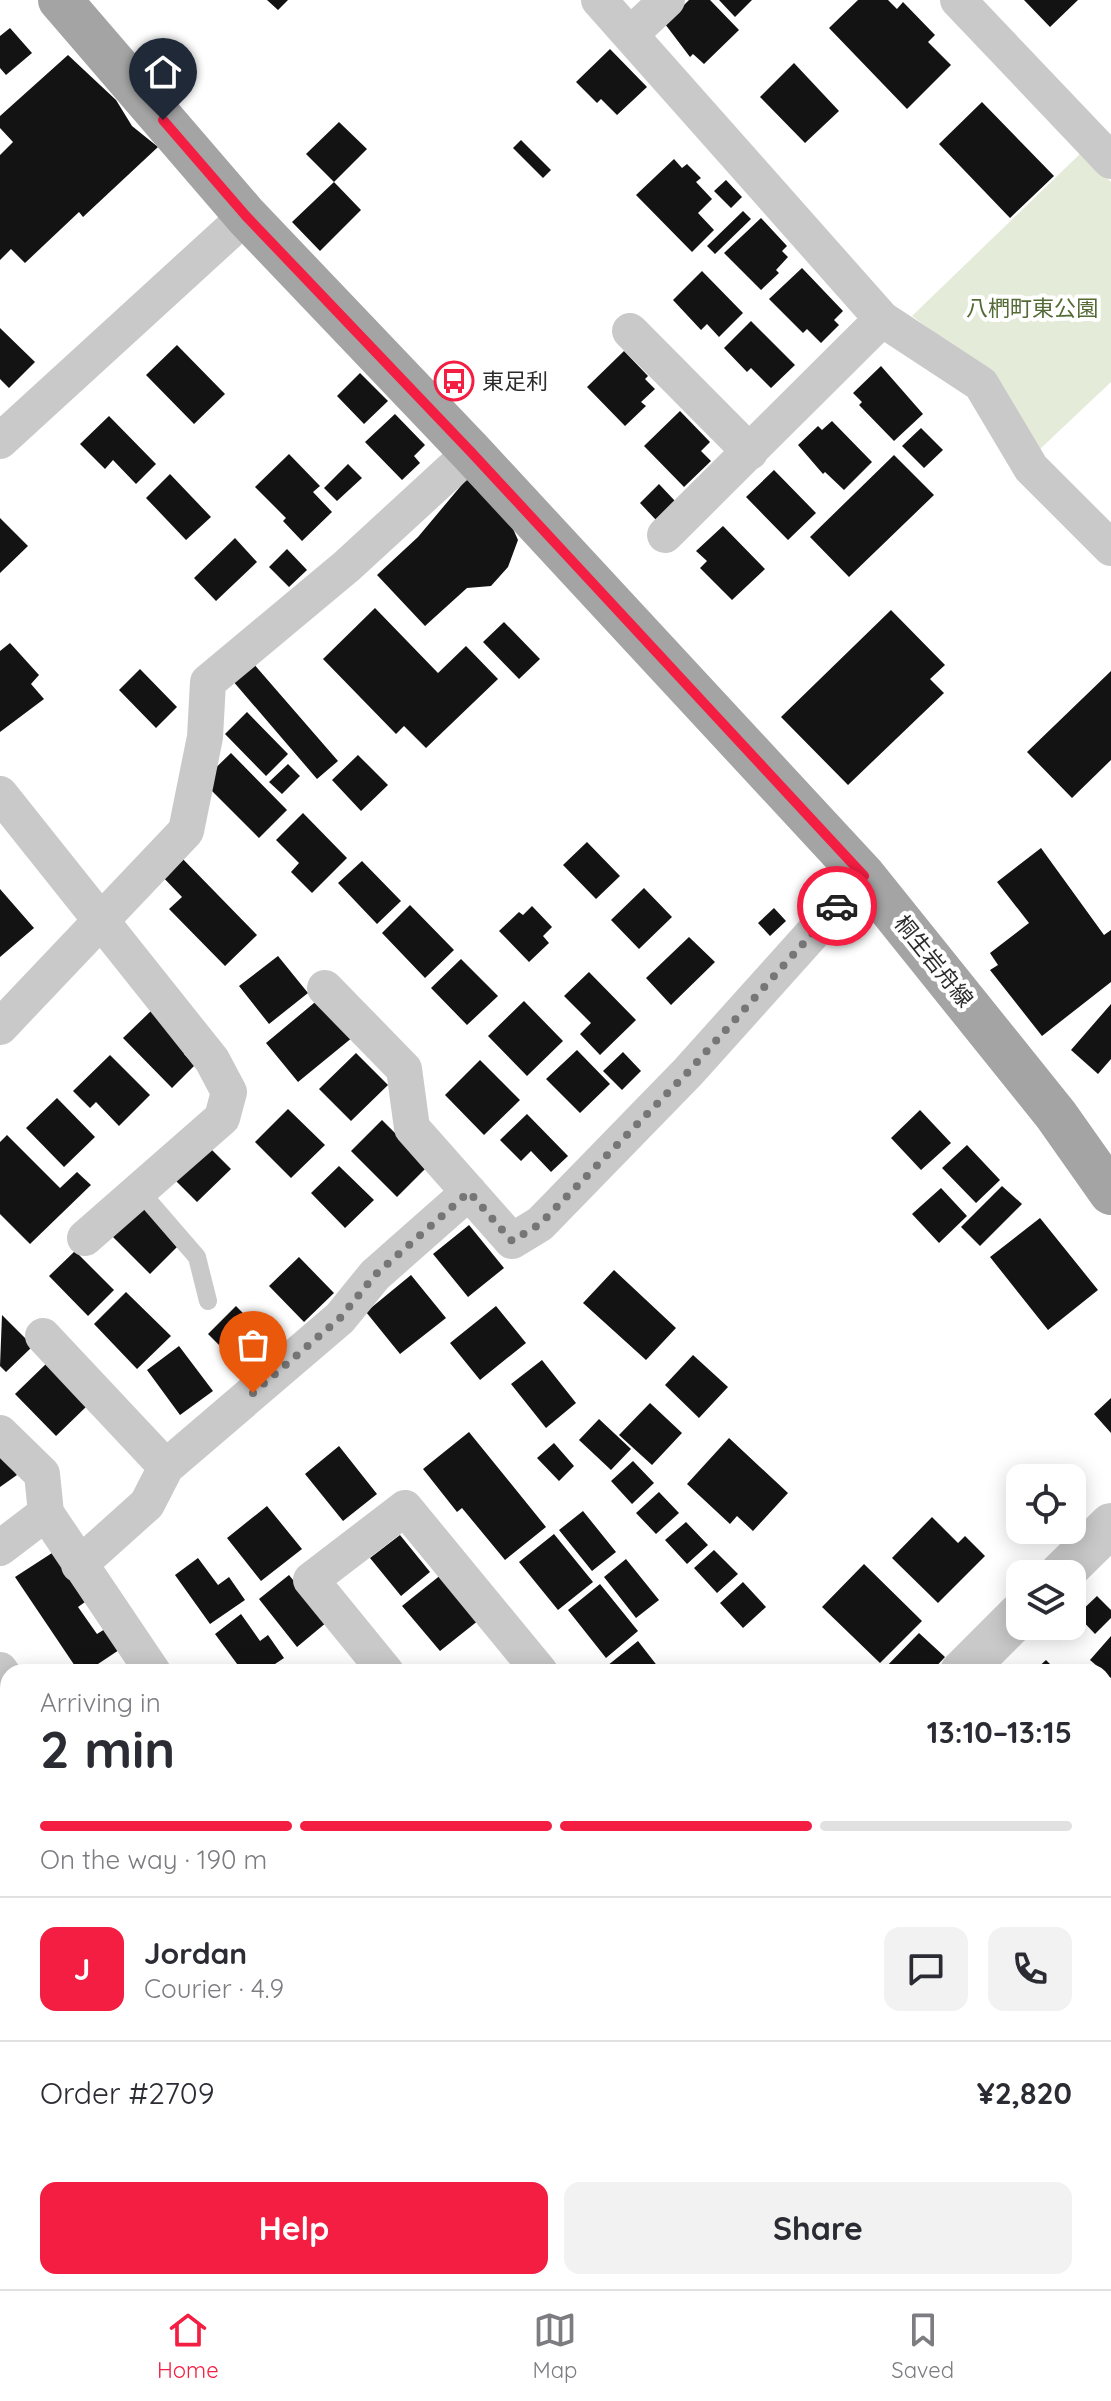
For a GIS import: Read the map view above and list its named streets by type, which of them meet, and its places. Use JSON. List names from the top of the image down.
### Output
{
  "streets": {
    "main road": ["桐生岩舟線"]
  },
  "parks": ["八椚町東公園"],
  "places": {
    "bus stop": ["東足利"]
  },
  "page": {
    "heading": ["2 min", "Arriving in", "13:10–13:15"],
    "panel": [
      "Jordan",
      "Courier · 4.9",
      "Order #2709",
      "¥2,820"
    ],
    "bar": "On the way · 190 m",
    "round": "J",
    "buttons": ["Help", "Share"],
    "tabs": ["Home", "Map", "Saved"]
  }
}
